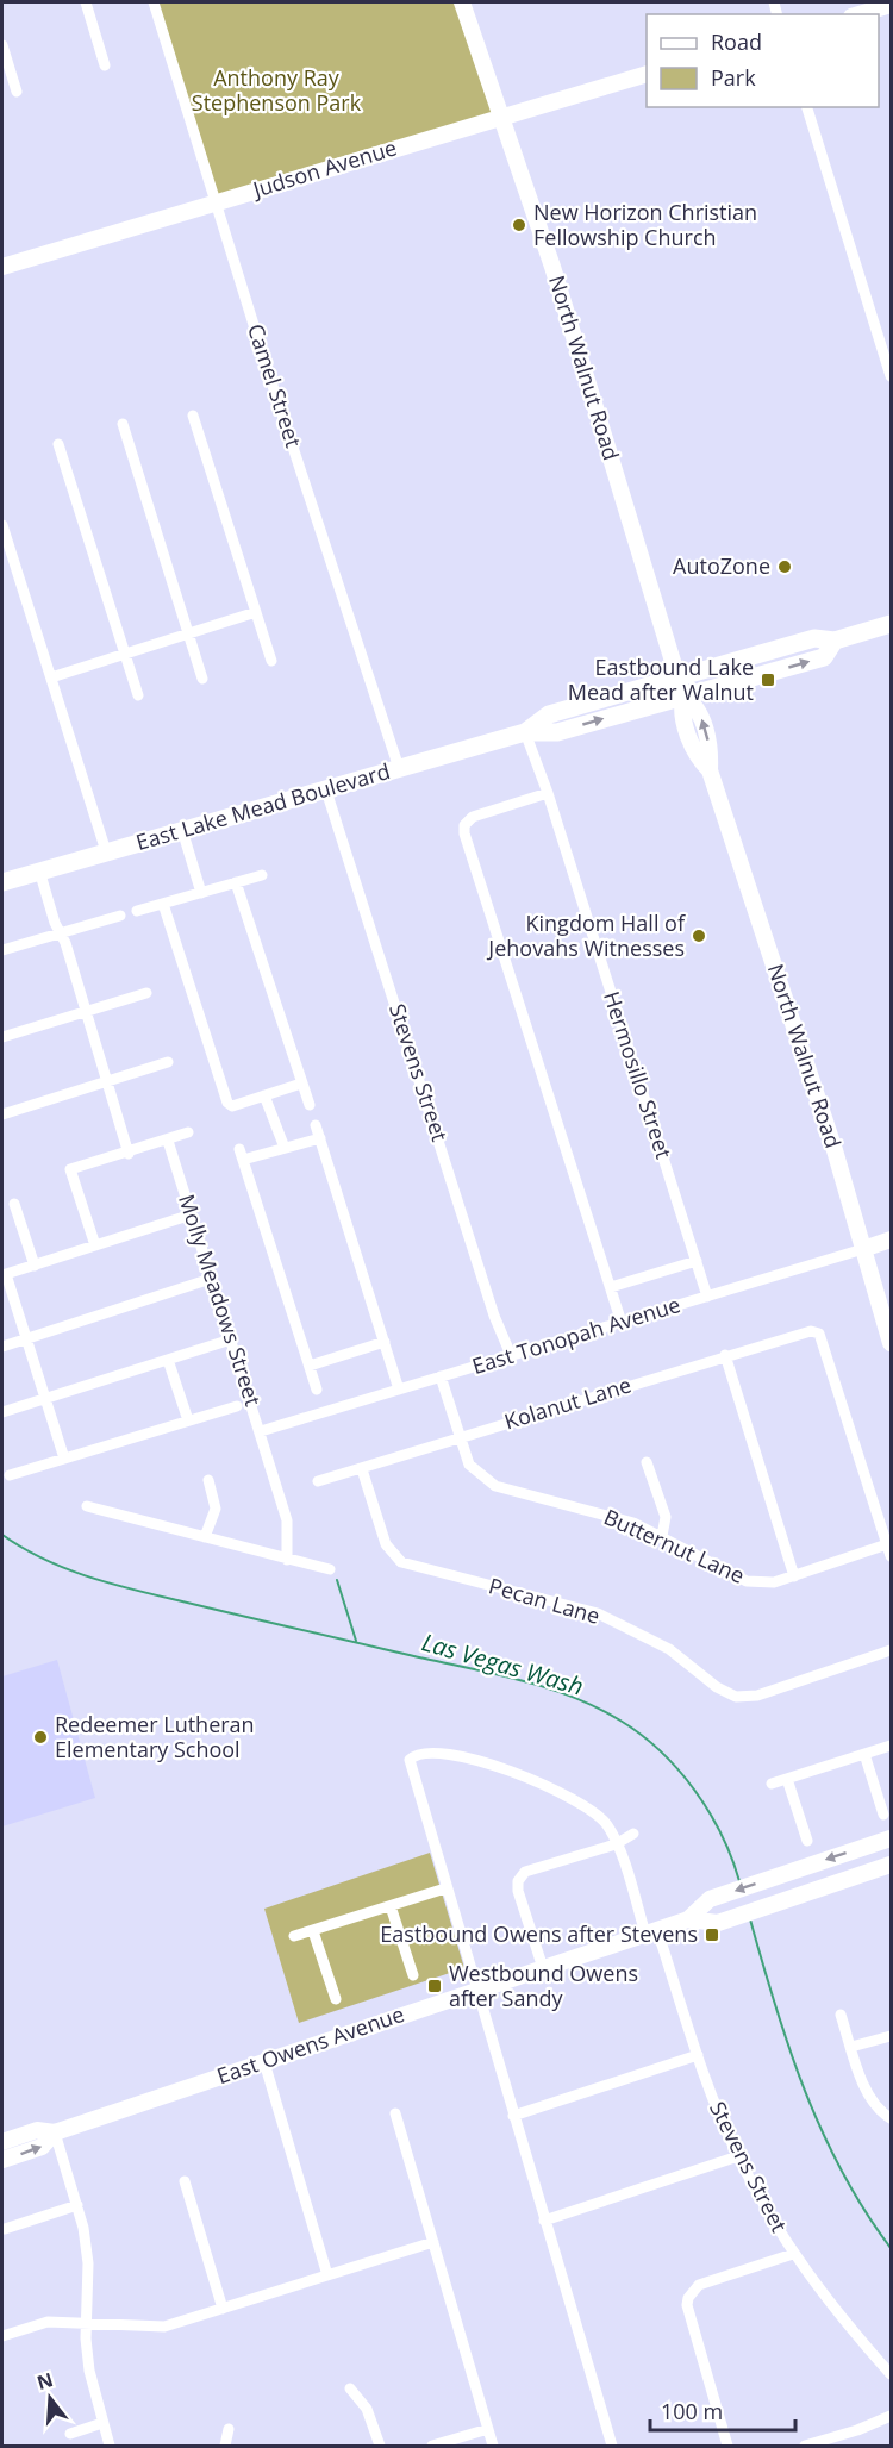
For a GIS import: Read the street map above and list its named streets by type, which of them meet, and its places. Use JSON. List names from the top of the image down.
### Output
{
  "streets": {
    "main road": ["East Lake Mead Boulevard"],
    "street": [
      "Judson Avenue",
      "North Walnut Road",
      "Camel Street",
      "Stevens Street",
      "Hermosillo Street",
      "Molly Meadows Street",
      "East Tonopah Avenue",
      "Kolanut Lane",
      "Butternut Lane",
      "Pecan Lane",
      "East Owens Avenue"
    ]
  },
  "crossings": [
    ["Judson Avenue", "North Walnut Road"],
    ["Judson Avenue", "Camel Street"],
    ["North Walnut Road", "East Lake Mead Boulevard"],
    ["North Walnut Road", "East Tonopah Avenue"],
    ["Camel Street", "East Lake Mead Boulevard"],
    ["East Lake Mead Boulevard", "Stevens Street"],
    ["East Lake Mead Boulevard", "Hermosillo Street"],
    ["Stevens Street", "East Tonopah Avenue"],
    ["Stevens Street", "East Owens Avenue"],
    ["Hermosillo Street", "East Tonopah Avenue"],
    ["Molly Meadows Street", "East Tonopah Avenue"],
    ["East Tonopah Avenue", "Butternut Lane"],
    ["Kolanut Lane", "Butternut Lane"],
    ["Kolanut Lane", "Pecan Lane"]
  ],
  "water": ["Las Vegas Wash"],
  "parks": ["Anthony Ray Stephenson Park"],
  "places": {
    "other": [
      "New Horizon Christian Fellowship Church",
      "AutoZone",
      "Kingdom Hall of Jehovahs Witnesses",
      "Redeemer Lutheran Elementary School"
    ],
    "transit": ["Eastbound Lake Mead after Walnut", "Eastbound Owens after Stevens", "Westbound Owens after Sandy"]
  },
  "legend": ["Road", "Park"],
  "scale_bar": "100 m",
  "north": "top"
}
